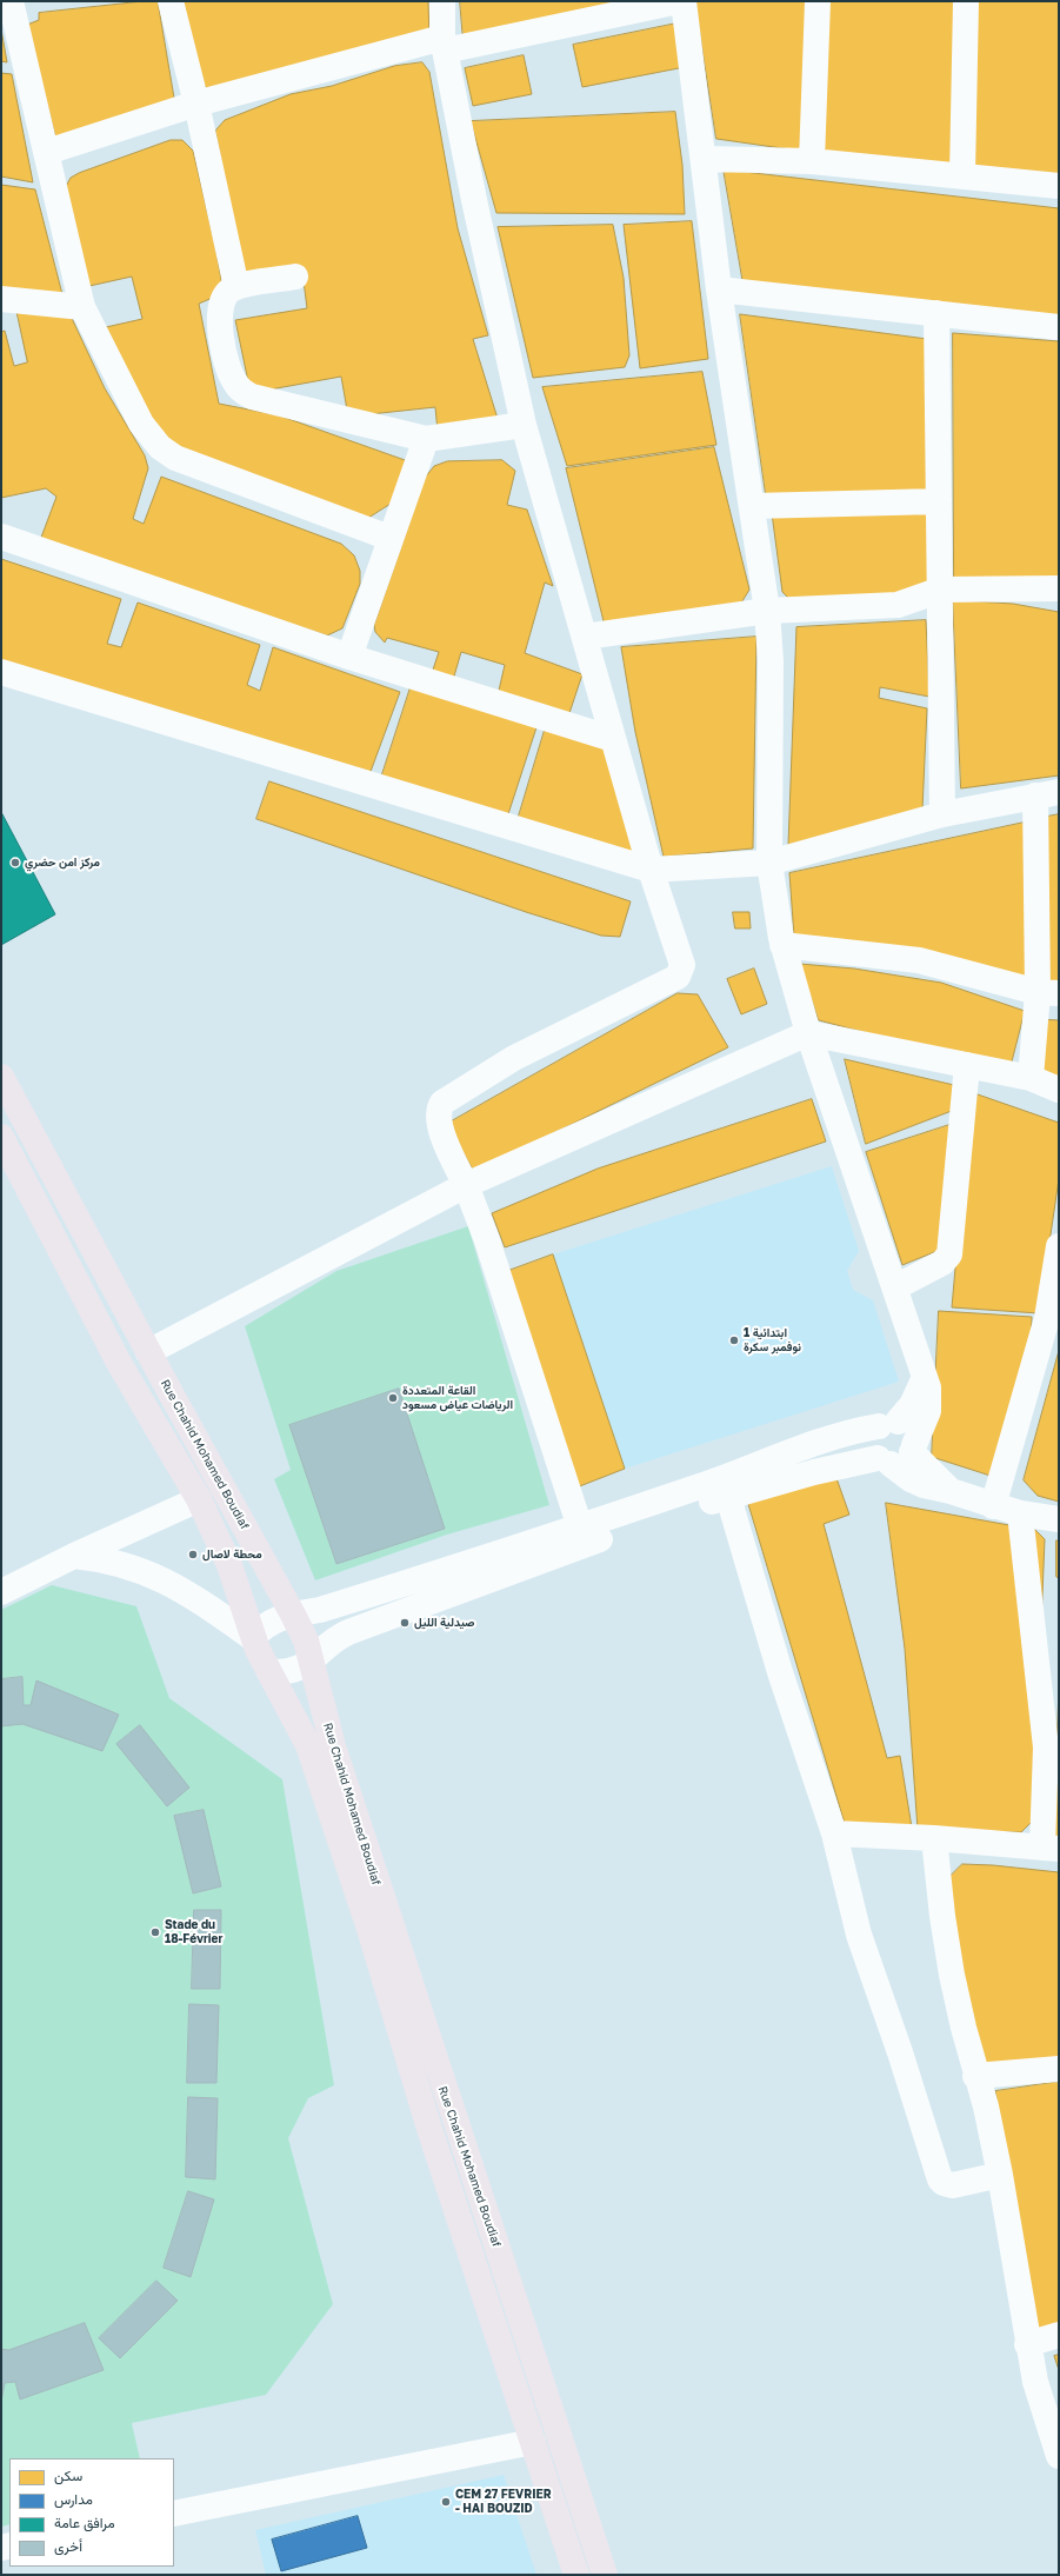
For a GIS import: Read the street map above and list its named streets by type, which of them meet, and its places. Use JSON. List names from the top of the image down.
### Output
{
  "streets": {
    "main road": ["Rue Chahid Mohamed Boudiaf"]
  },
  "places": [
    "مركز امن حضري",
    "ابتدائية 1 نوفمبر سكرة",
    "القاعة المتعددة الرياضات عياض مسعود",
    "محطة لاصال",
    "صيدلية الليل",
    "Stade du 18-Février",
    "CEM 27 FEVRIER - HAI BOUZID"
  ],
  "legend": [
    "سكن",
    "مدارس",
    "مرافق عامة",
    "أخرى"
  ]
}
